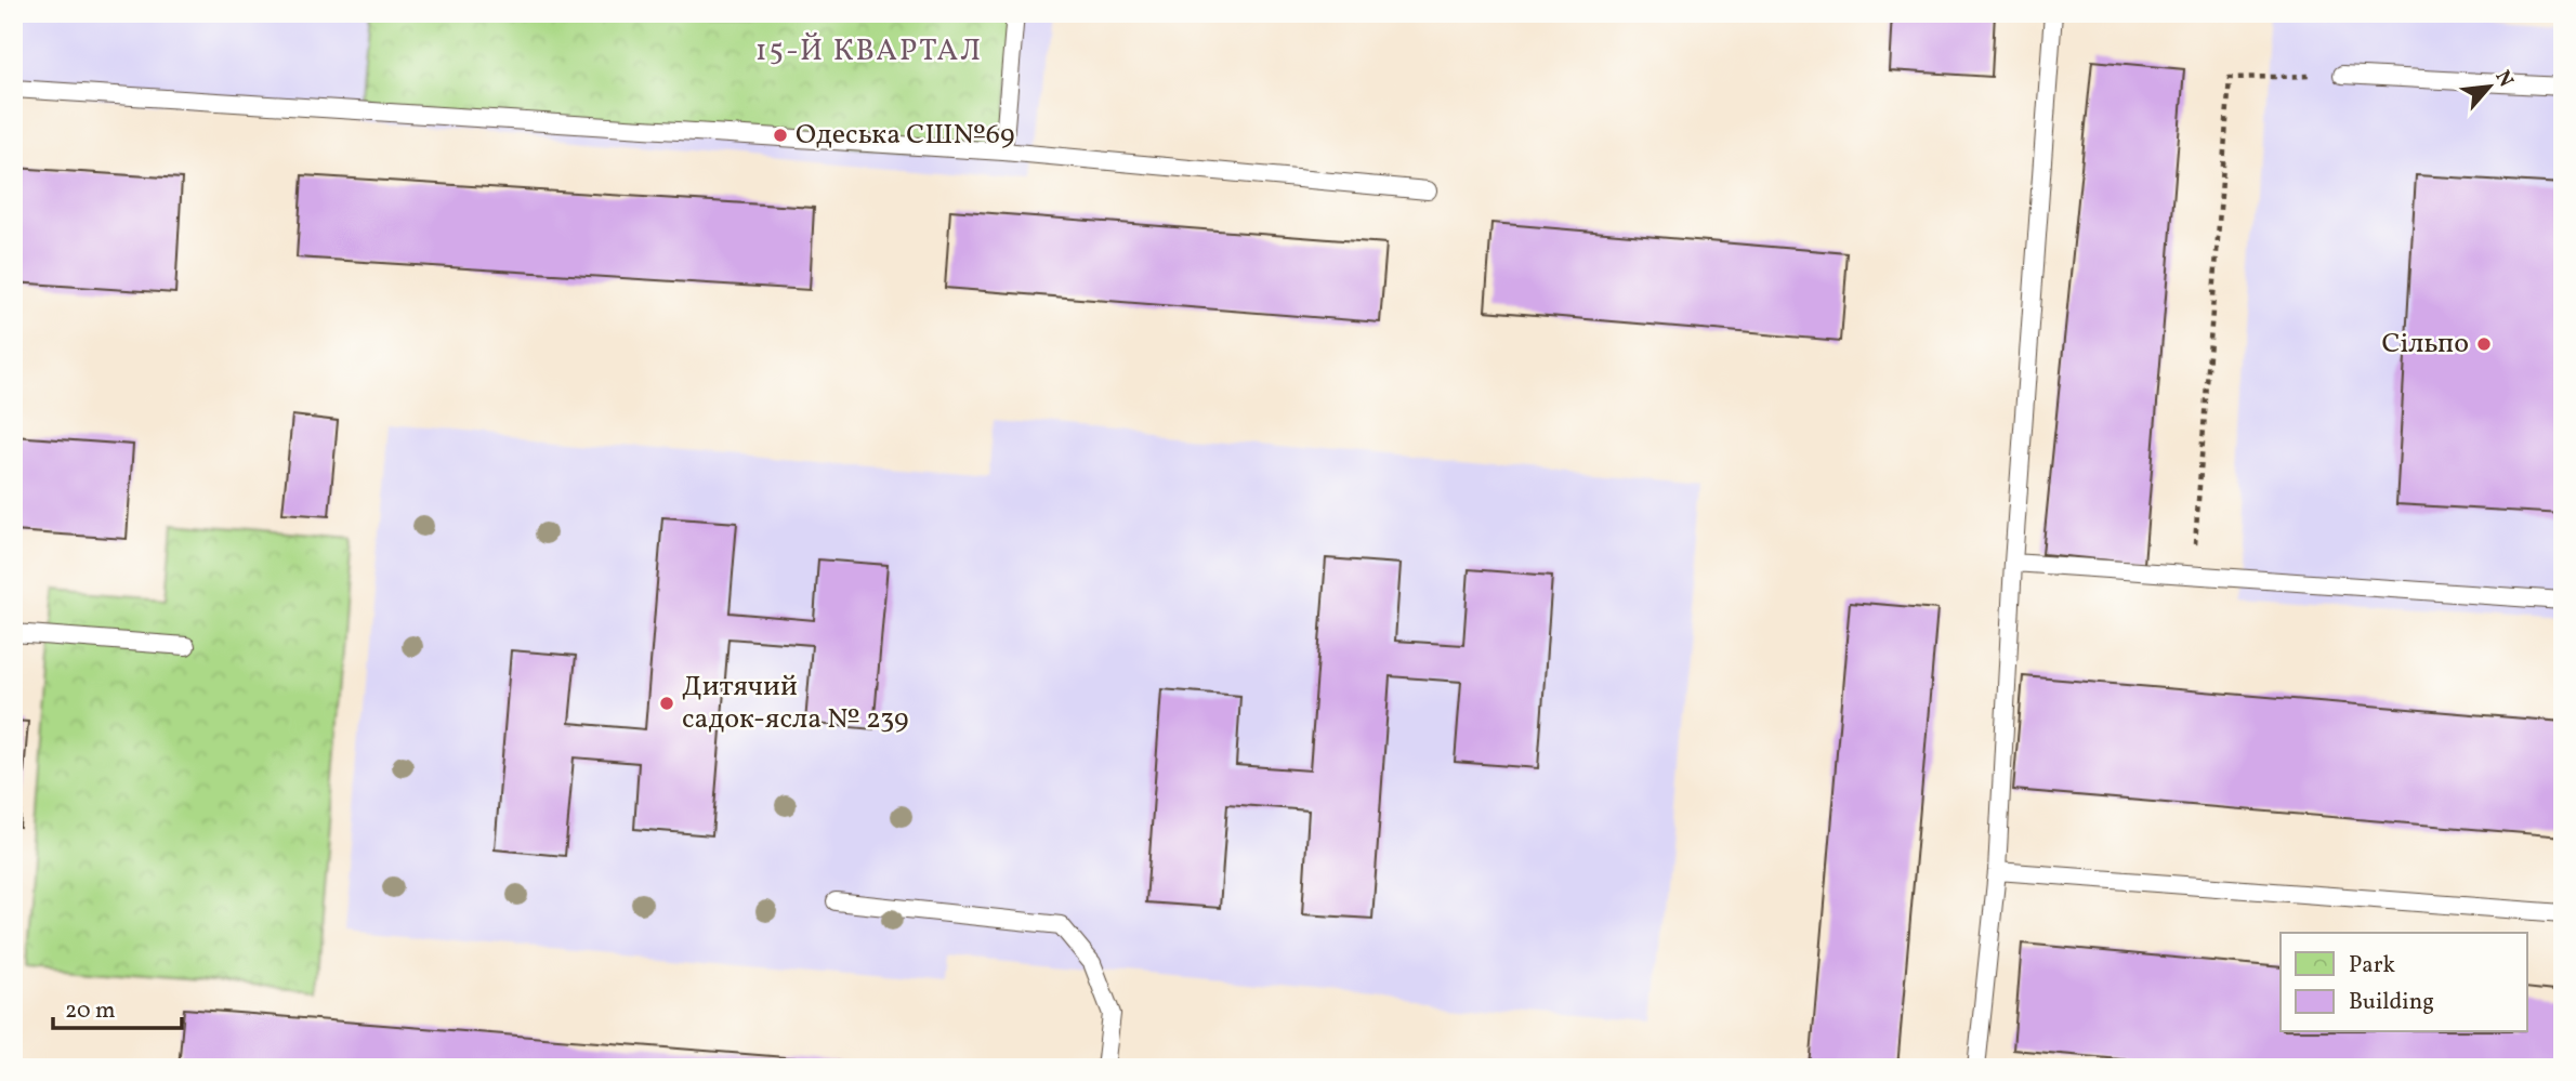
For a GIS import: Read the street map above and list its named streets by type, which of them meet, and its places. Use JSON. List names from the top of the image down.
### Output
{
  "districts": ["15-Й КВАРТАЛ"],
  "places": ["Одеська СШ№69", "Сільпо", "Дитячий садок-ясла № 239"],
  "legend": ["Park", "Building"],
  "scale_bar": "20 m",
  "north": "top right"
}
